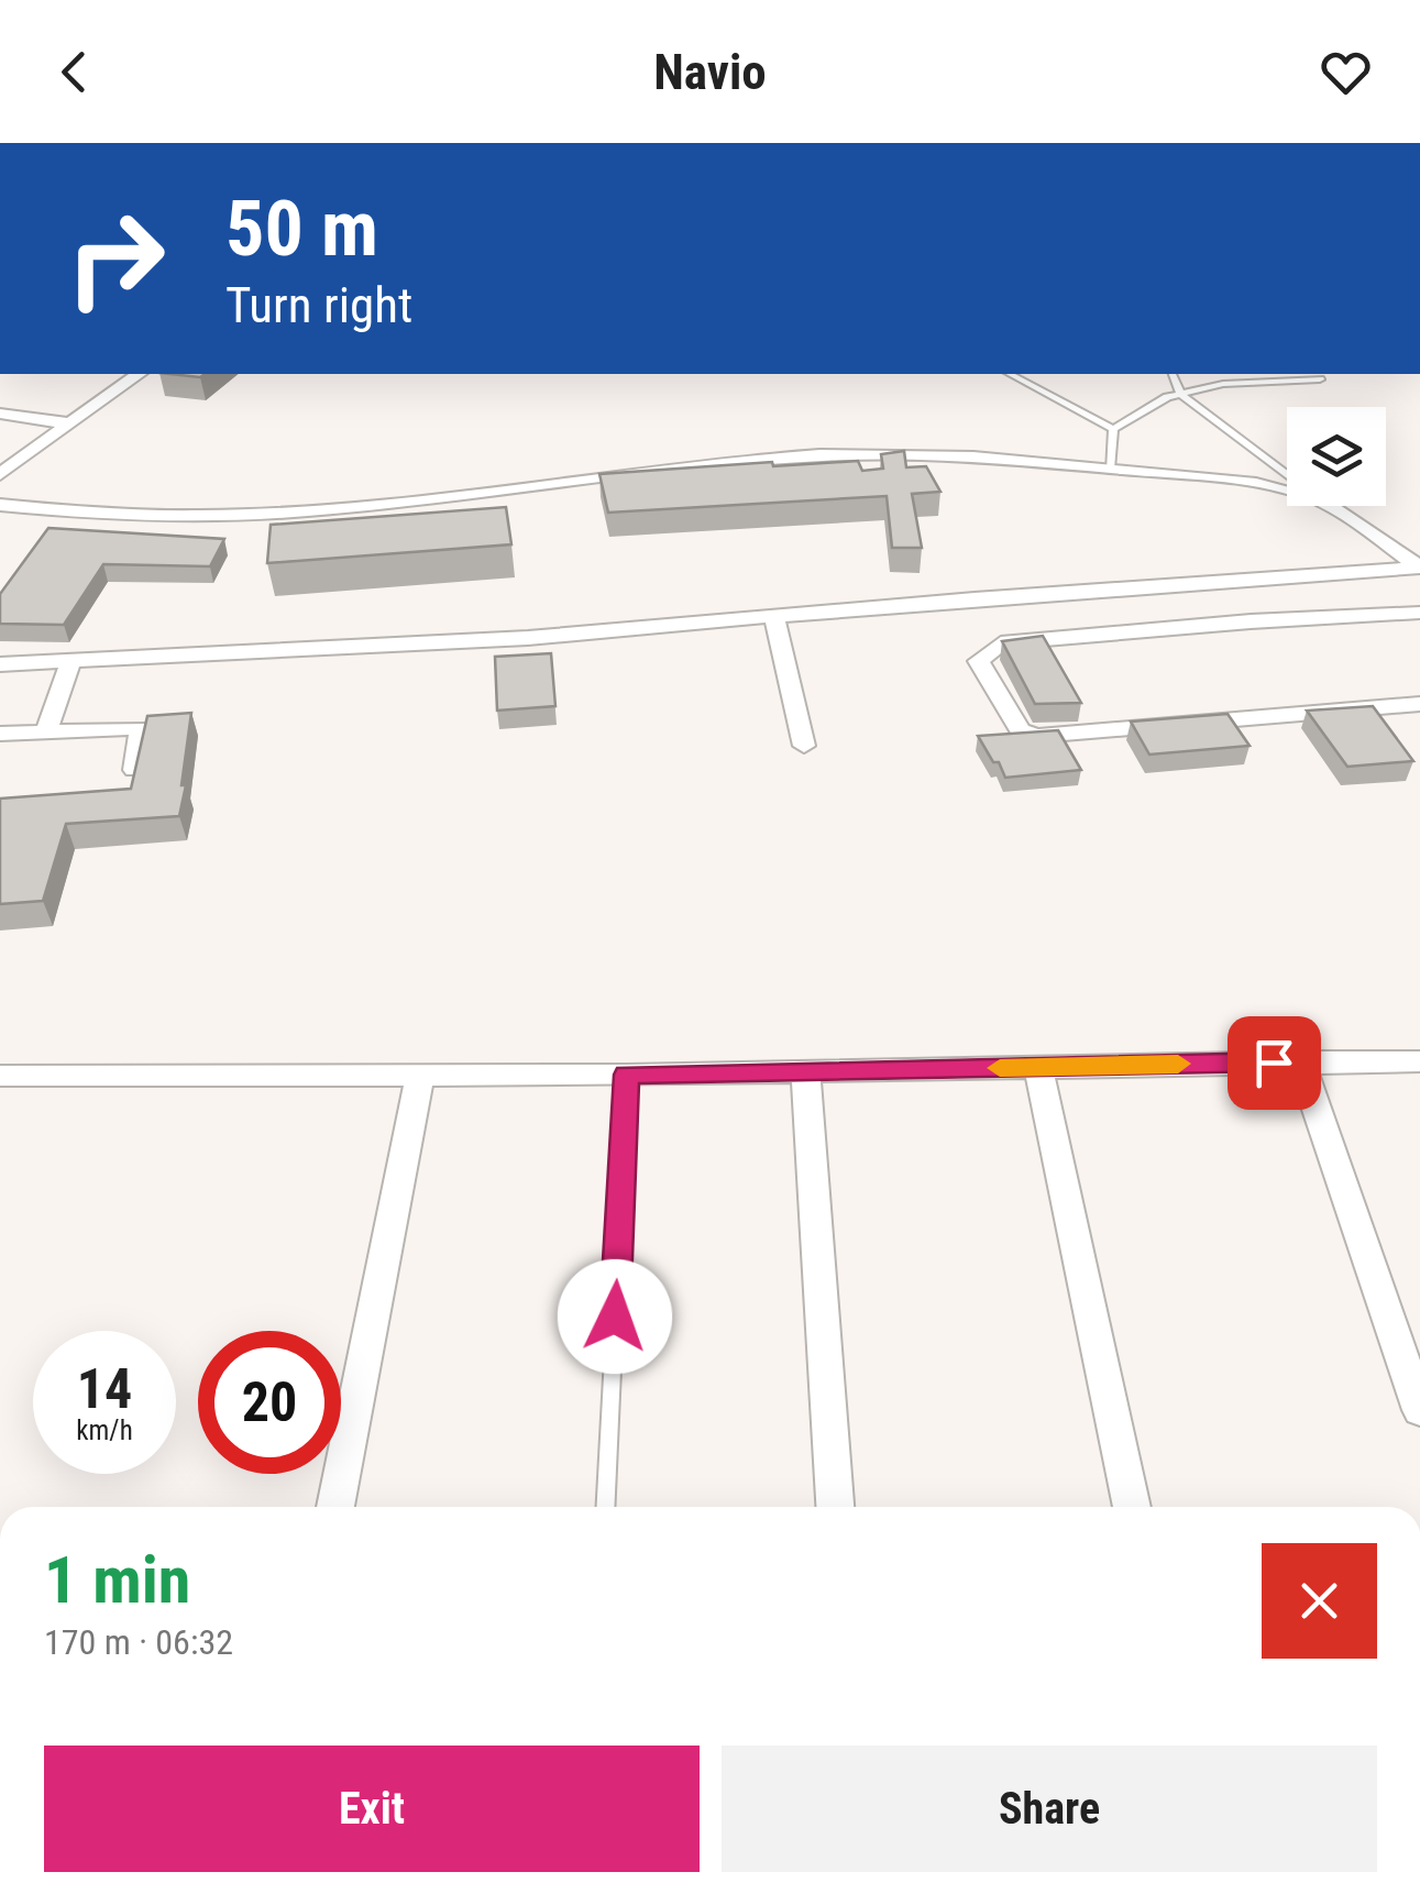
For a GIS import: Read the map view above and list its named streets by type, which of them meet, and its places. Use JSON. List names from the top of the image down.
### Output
{
  "page": {
    "header": "Navio",
    "turn": ["50 m", "Turn right"],
    "speed": "14 km/h",
    "limit": "20",
    "heading": ["1 min", "170 m · 06:32"],
    "buttons": ["Exit", "Share"]
  }
}
